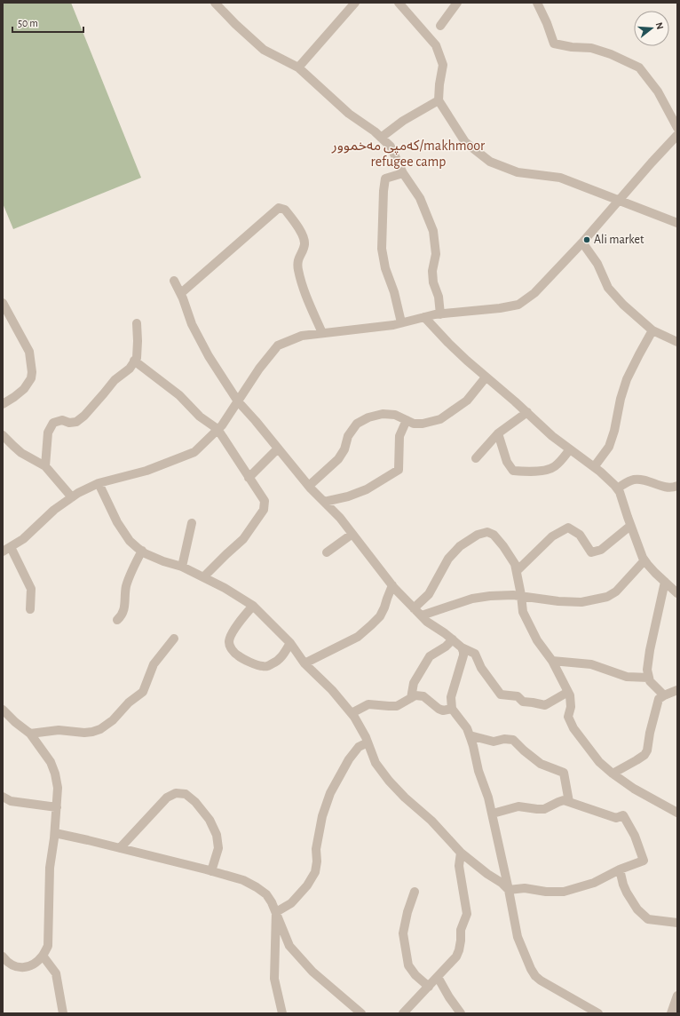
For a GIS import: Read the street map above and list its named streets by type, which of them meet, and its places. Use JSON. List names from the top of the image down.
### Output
{
  "districts": ["کەمپی مەخموور/makhmoor refugee camp"],
  "places": ["Ali market"],
  "scale_bar": "50 m",
  "north": "right"
}
